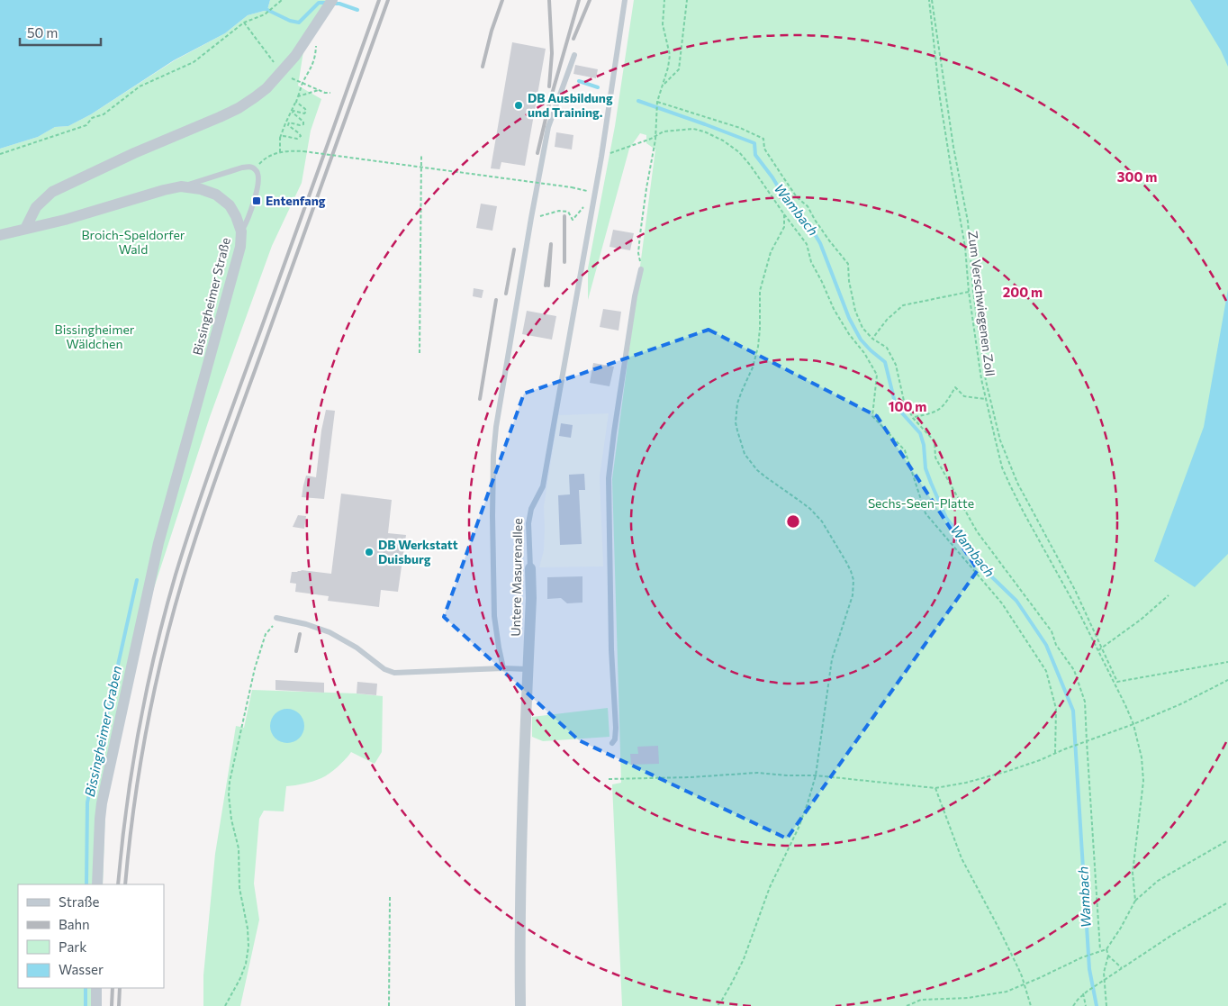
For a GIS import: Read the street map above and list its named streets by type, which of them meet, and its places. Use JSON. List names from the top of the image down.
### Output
{
  "streets": {
    "street": ["Bissingheimer Straße", "Untere Masurenallee"],
    "path": ["Zum Verschwiegenen Zoll"]
  },
  "water": ["Wambach", "Bissingheimer Graben"],
  "parks": ["Broich-Speldorfer Wald", "Bissingheimer Wäldchen", "Sechs-Seen-Platte"],
  "places": {
    "other": ["DB Ausbildung und Training.", "DB Werkstatt Duisburg"],
    "transit": ["Entenfang"]
  },
  "legend": [
    "Straße",
    "Bahn",
    "Park",
    "Wasser"
  ],
  "scale_bar": "50 m",
  "rings": ["300 m", "200 m", "100 m"]
}
